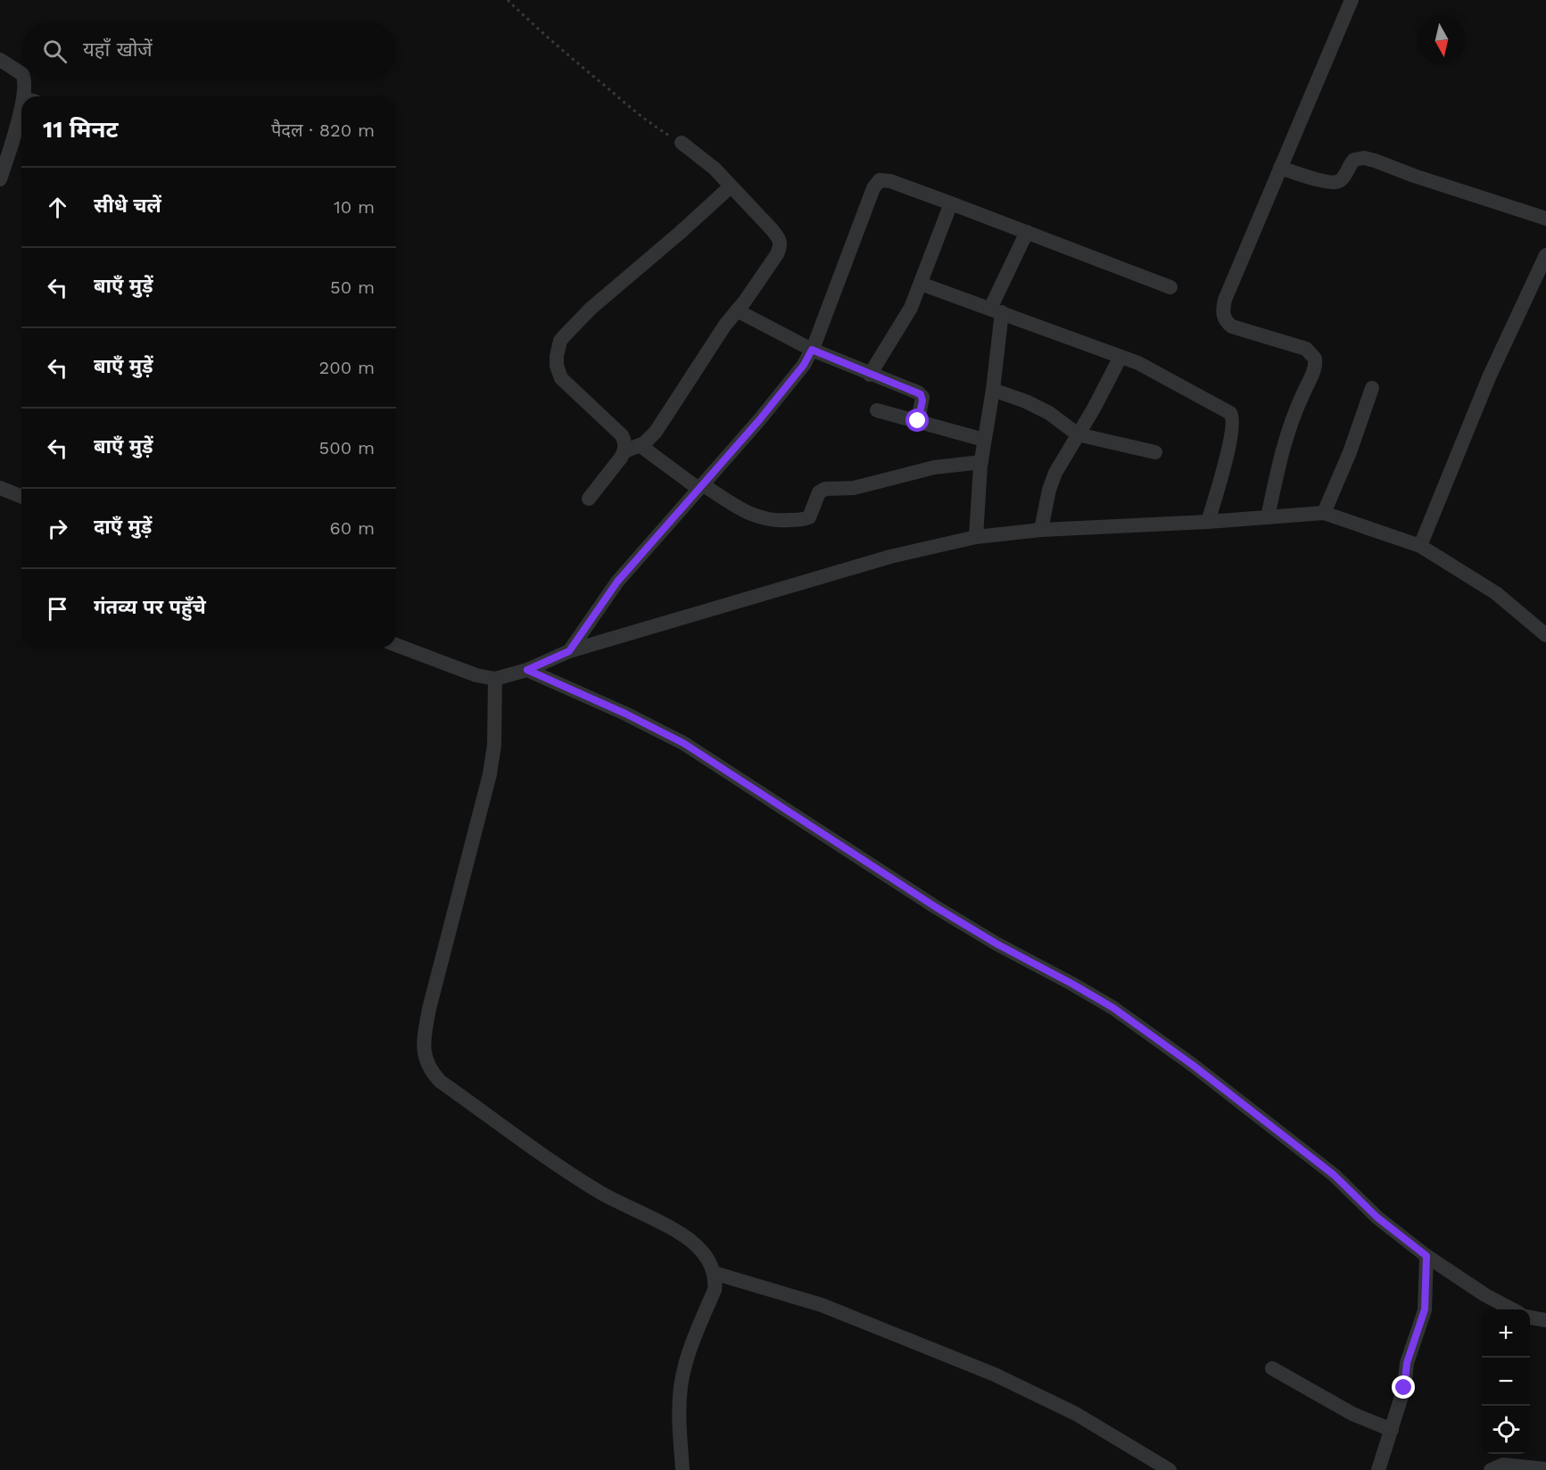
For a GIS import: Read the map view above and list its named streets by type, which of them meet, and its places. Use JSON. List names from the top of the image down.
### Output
{
  "north": "bottom",
  "page": {
    "search": "यहाँ खोजें",
    "heading": ["11 मिनट", "पैदल · 820 m"],
    "list": [
      ["सीधे चलें", "10 m"],
      ["बाएँ मुड़ें", "50 m"],
      ["बाएँ मुड़ें", "200 m"],
      ["बाएँ मुड़ें", "500 m"],
      ["दाएँ मुड़ें", "60 m"],
      "गंतव्य पर पहुँचे"
    ],
    "map_buttons": ["+", "−"]
  }
}
